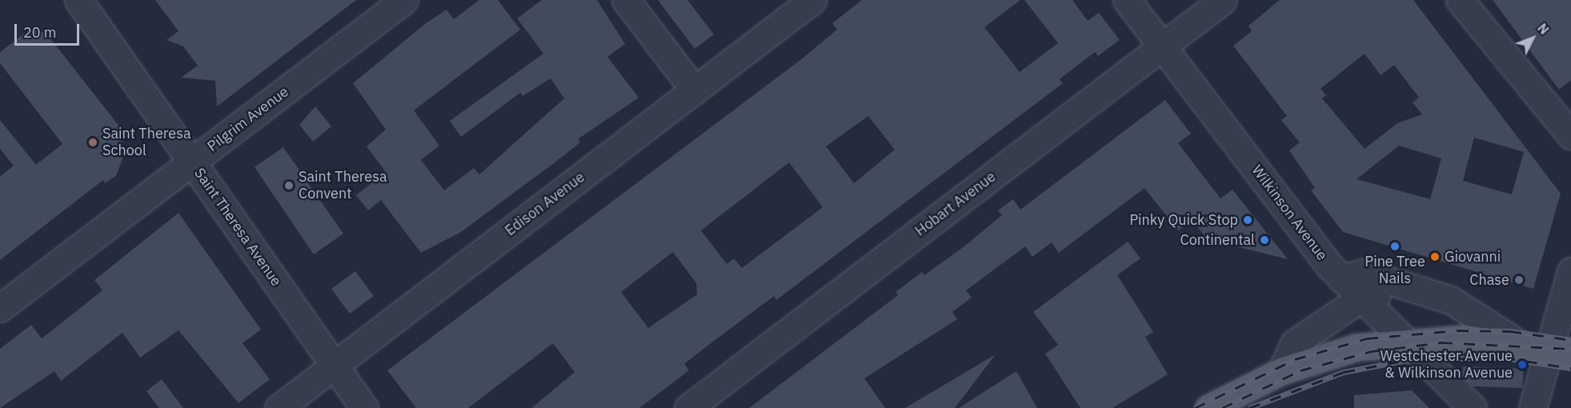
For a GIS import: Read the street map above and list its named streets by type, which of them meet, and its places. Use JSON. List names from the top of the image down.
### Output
{
  "streets": {
    "street": [
      "Pilgrim Avenue",
      "Edison Avenue",
      "Hobart Avenue",
      "Wilkinson Avenue",
      "Saint Theresa Avenue"
    ]
  },
  "crossings": [
    ["Pilgrim Avenue", "Saint Theresa Avenue"],
    ["Edison Avenue", "Saint Theresa Avenue"],
    ["Hobart Avenue", "Wilkinson Avenue"]
  ],
  "places": [
    "Saint Theresa School",
    "Saint Theresa Convent",
    "Pinky Quick Stop",
    "Continental",
    "Pine Tree Nails",
    "Giovanni",
    "Chase",
    "Westchester Avenue & Wilkinson Avenue"
  ],
  "scale_bar": "20 m",
  "north": "top right"
}
